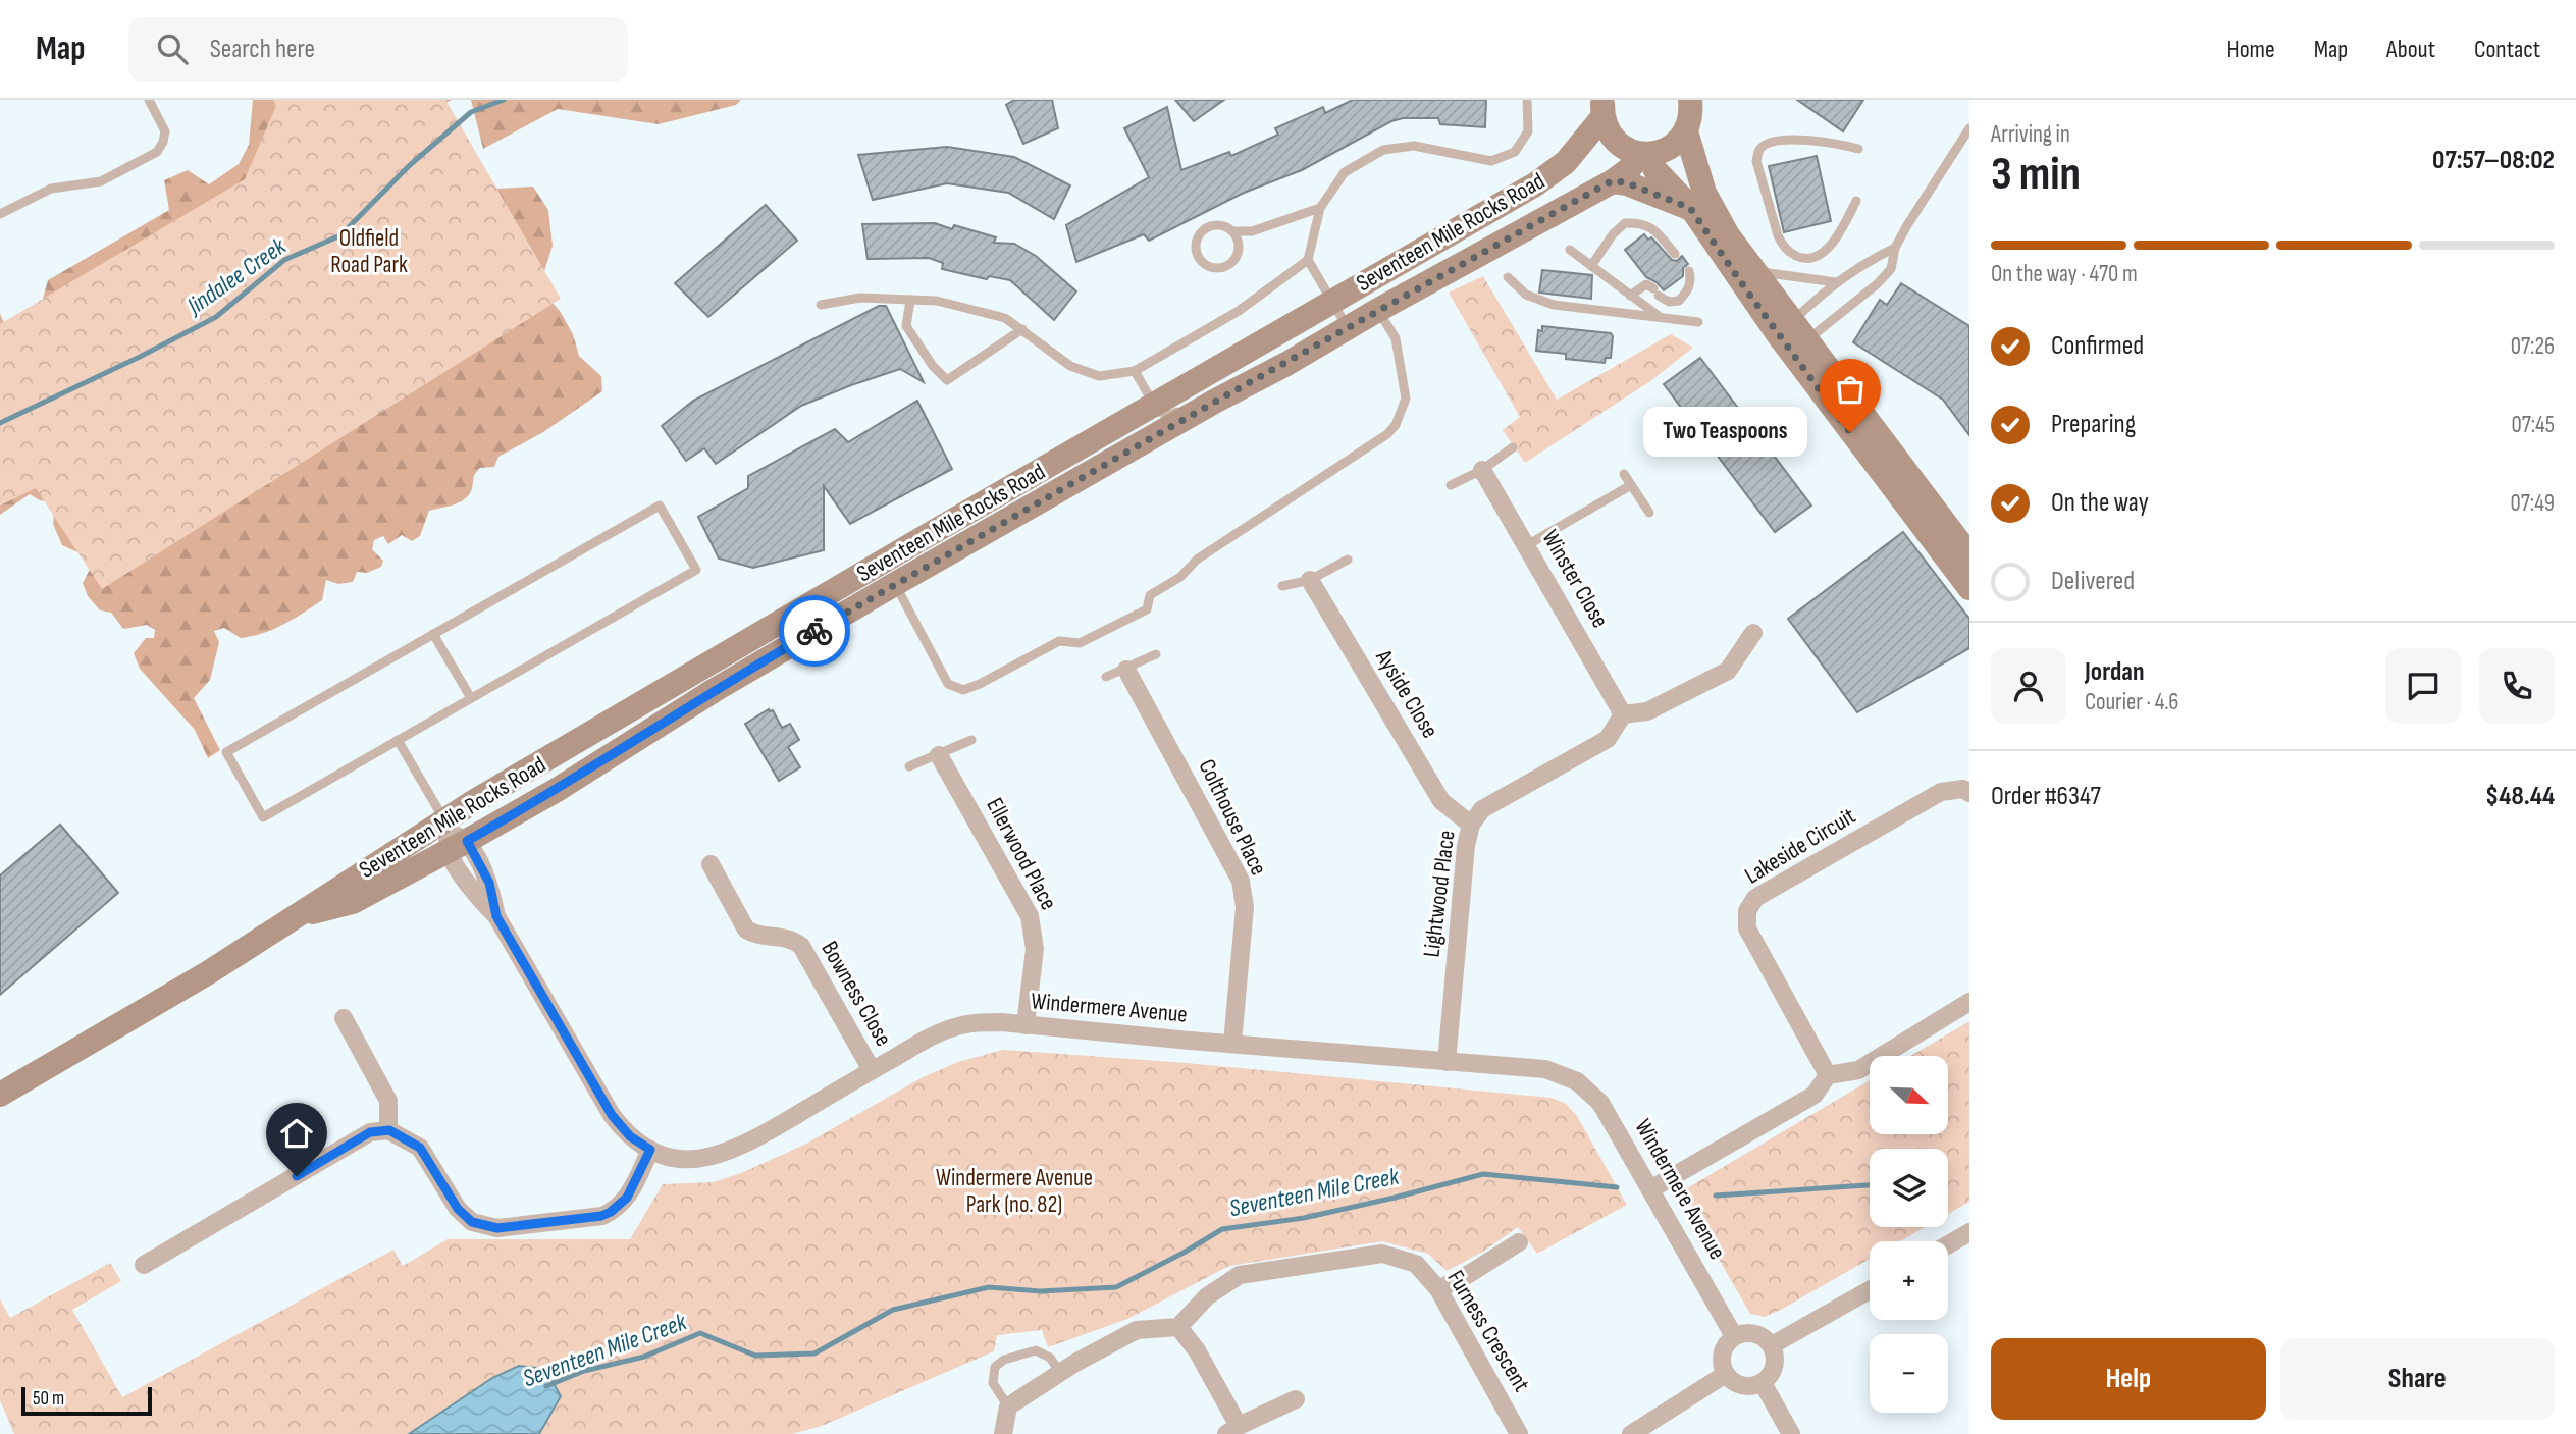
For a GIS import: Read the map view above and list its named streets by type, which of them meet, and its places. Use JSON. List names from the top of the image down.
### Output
{
  "streets": {
    "main road": ["Seventeen Mile Rocks Road"],
    "street": [
      "Winster Close",
      "Ayside Close",
      "Colthouse Place",
      "Lakeside Circuit",
      "Ellerwood Place",
      "Lightwood Place",
      "Bowness Close",
      "Windermere Avenue",
      "Furness Crescent"
    ]
  },
  "crossings": [
    ["Seventeen Mile Rocks Road", "Windermere Avenue"],
    ["Winster Close", "Lightwood Place"],
    ["Ayside Close", "Lightwood Place"],
    ["Colthouse Place", "Windermere Avenue"],
    ["Ellerwood Place", "Windermere Avenue"],
    ["Lightwood Place", "Windermere Avenue"],
    ["Bowness Close", "Windermere Avenue"]
  ],
  "water": ["Jindalee Creek", "Seventeen Mile Creek"],
  "parks": ["Oldfield Road Park", "Windermere Avenue Park (no. 82)"],
  "places": ["Two Teaspoons"],
  "scale_bar": "50 m",
  "north": "bottom right",
  "page": {
    "header": "Map",
    "search": "Search here",
    "nav": [
      "Home",
      "Map",
      "About",
      "Contact"
    ],
    "heading": ["3 min", "Arriving in", "07:57–08:02"],
    "panel": [
      "Jordan",
      "Courier · 4.6",
      "Order #6347",
      "$48.44"
    ],
    "bar": "On the way · 470 m",
    "list": [
      ["Confirmed", "07:26"],
      ["Preparing", "07:45"],
      ["On the way", "07:49"],
      "Delivered"
    ],
    "bubble": "Two Teaspoons",
    "map_buttons": ["+", "−"],
    "buttons": ["Help", "Share"],
    "scale": "50 m"
  }
}
